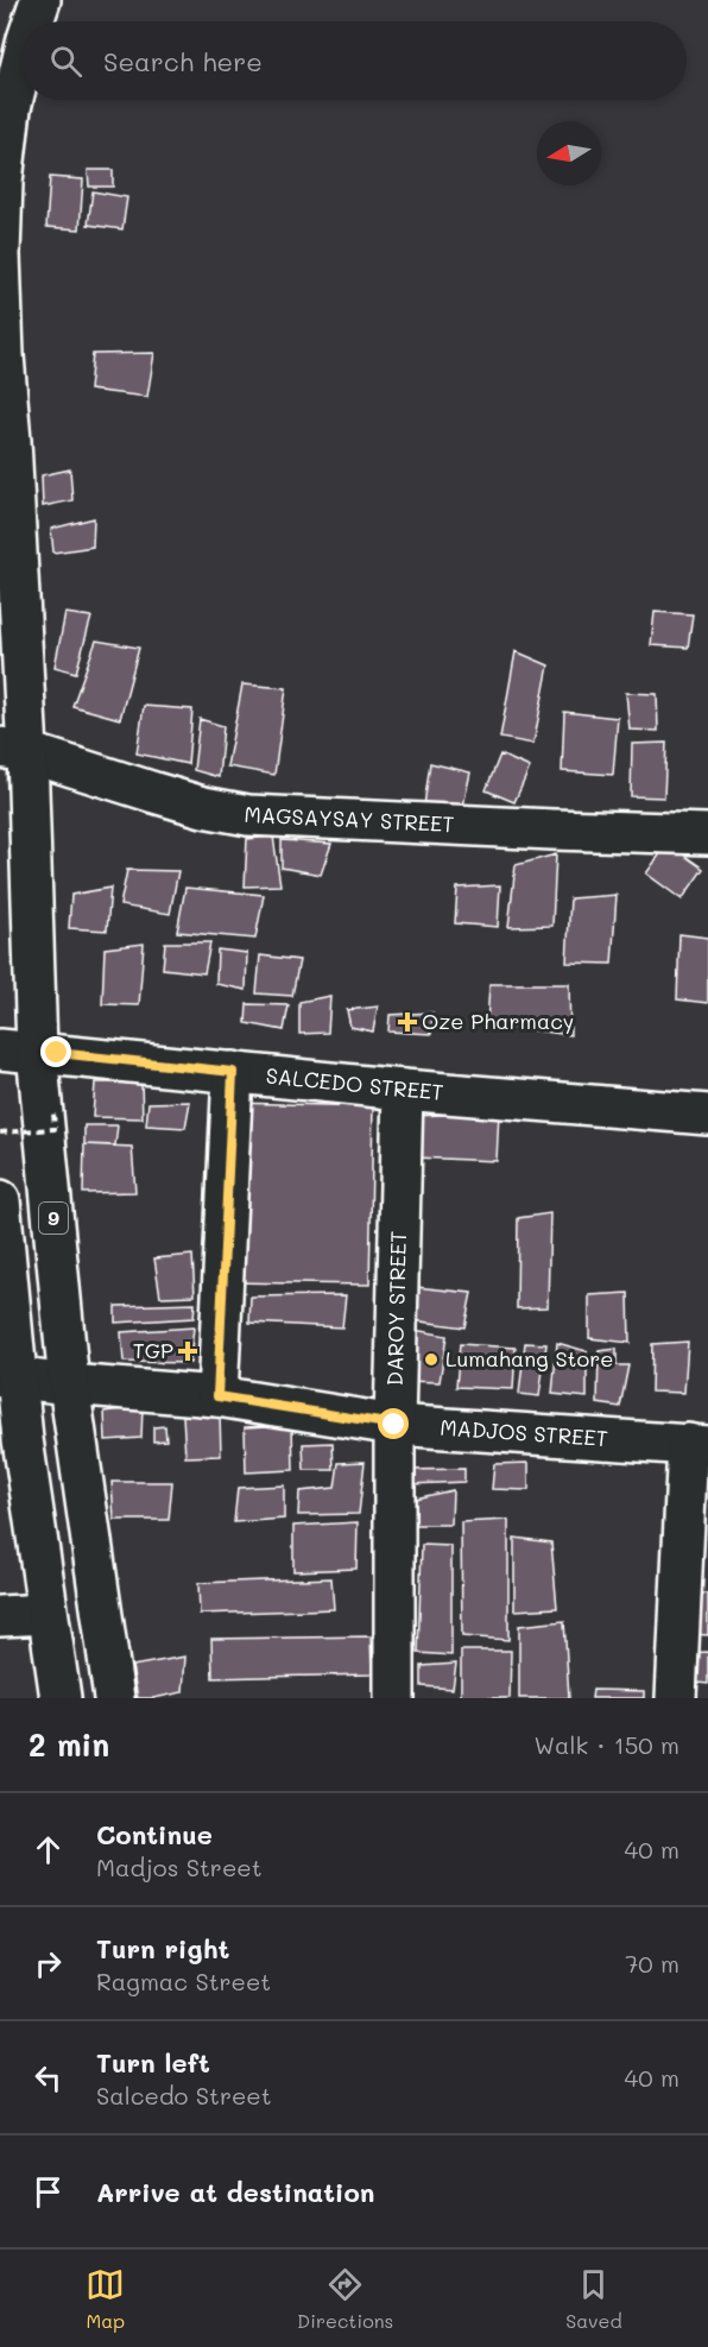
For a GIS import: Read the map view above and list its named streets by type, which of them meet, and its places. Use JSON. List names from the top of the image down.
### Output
{
  "streets": {
    "main road": [
      "MAGSAYSAY STREET",
      "SALCEDO STREET",
      "9",
      "DAROY STREET",
      "MADJOS STREET"
    ]
  },
  "crossings": [
    ["MAGSAYSAY STREET", "9"],
    ["SALCEDO STREET", "9"],
    ["SALCEDO STREET", "DAROY STREET"],
    ["9", "MADJOS STREET"],
    ["DAROY STREET", "MADJOS STREET"]
  ],
  "places": {
    "health": ["Oze Pharmacy", "TGP"],
    "other": ["Lumahang Store"]
  },
  "north": "left",
  "page": {
    "search": "Search here",
    "heading": ["2 min", "Walk · 150 m"],
    "list": [
      ["Continue", "Madjos Street", "40 m"],
      ["Turn right", "Ragmac Street", "70 m"],
      ["Turn left", "Salcedo Street", "40 m"],
      "Arrive at destination"
    ],
    "nav": ["Map", "Directions", "Saved"]
  }
}
